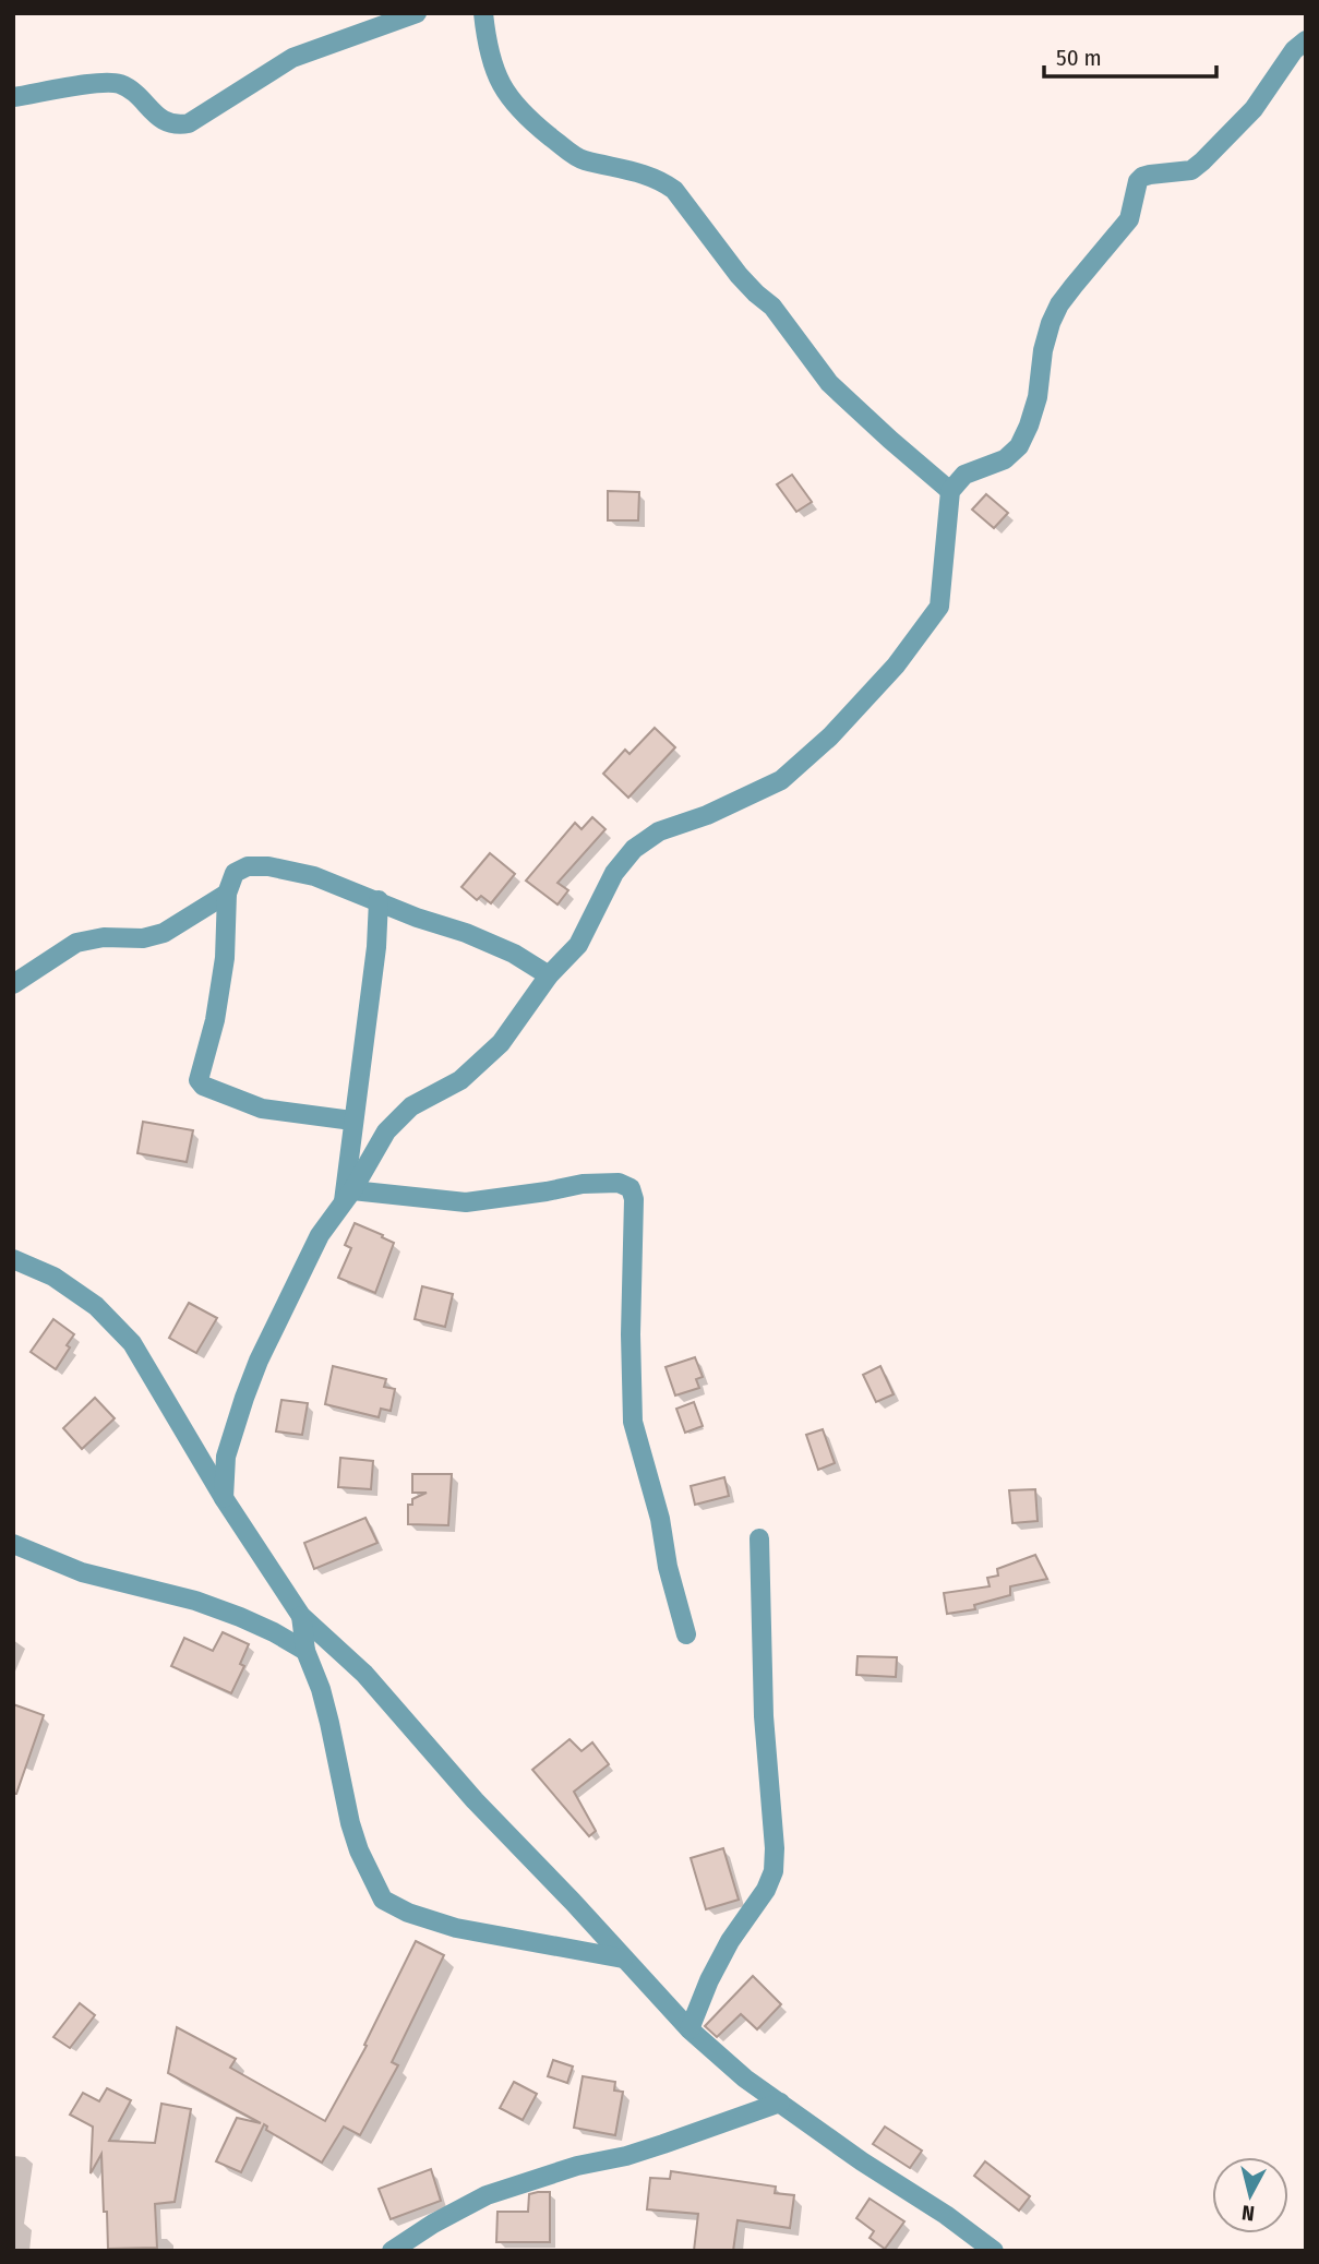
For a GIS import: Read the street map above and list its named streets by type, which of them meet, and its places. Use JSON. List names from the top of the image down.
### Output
{
  "scale_bar": "50 m",
  "north": "bottom"
}
